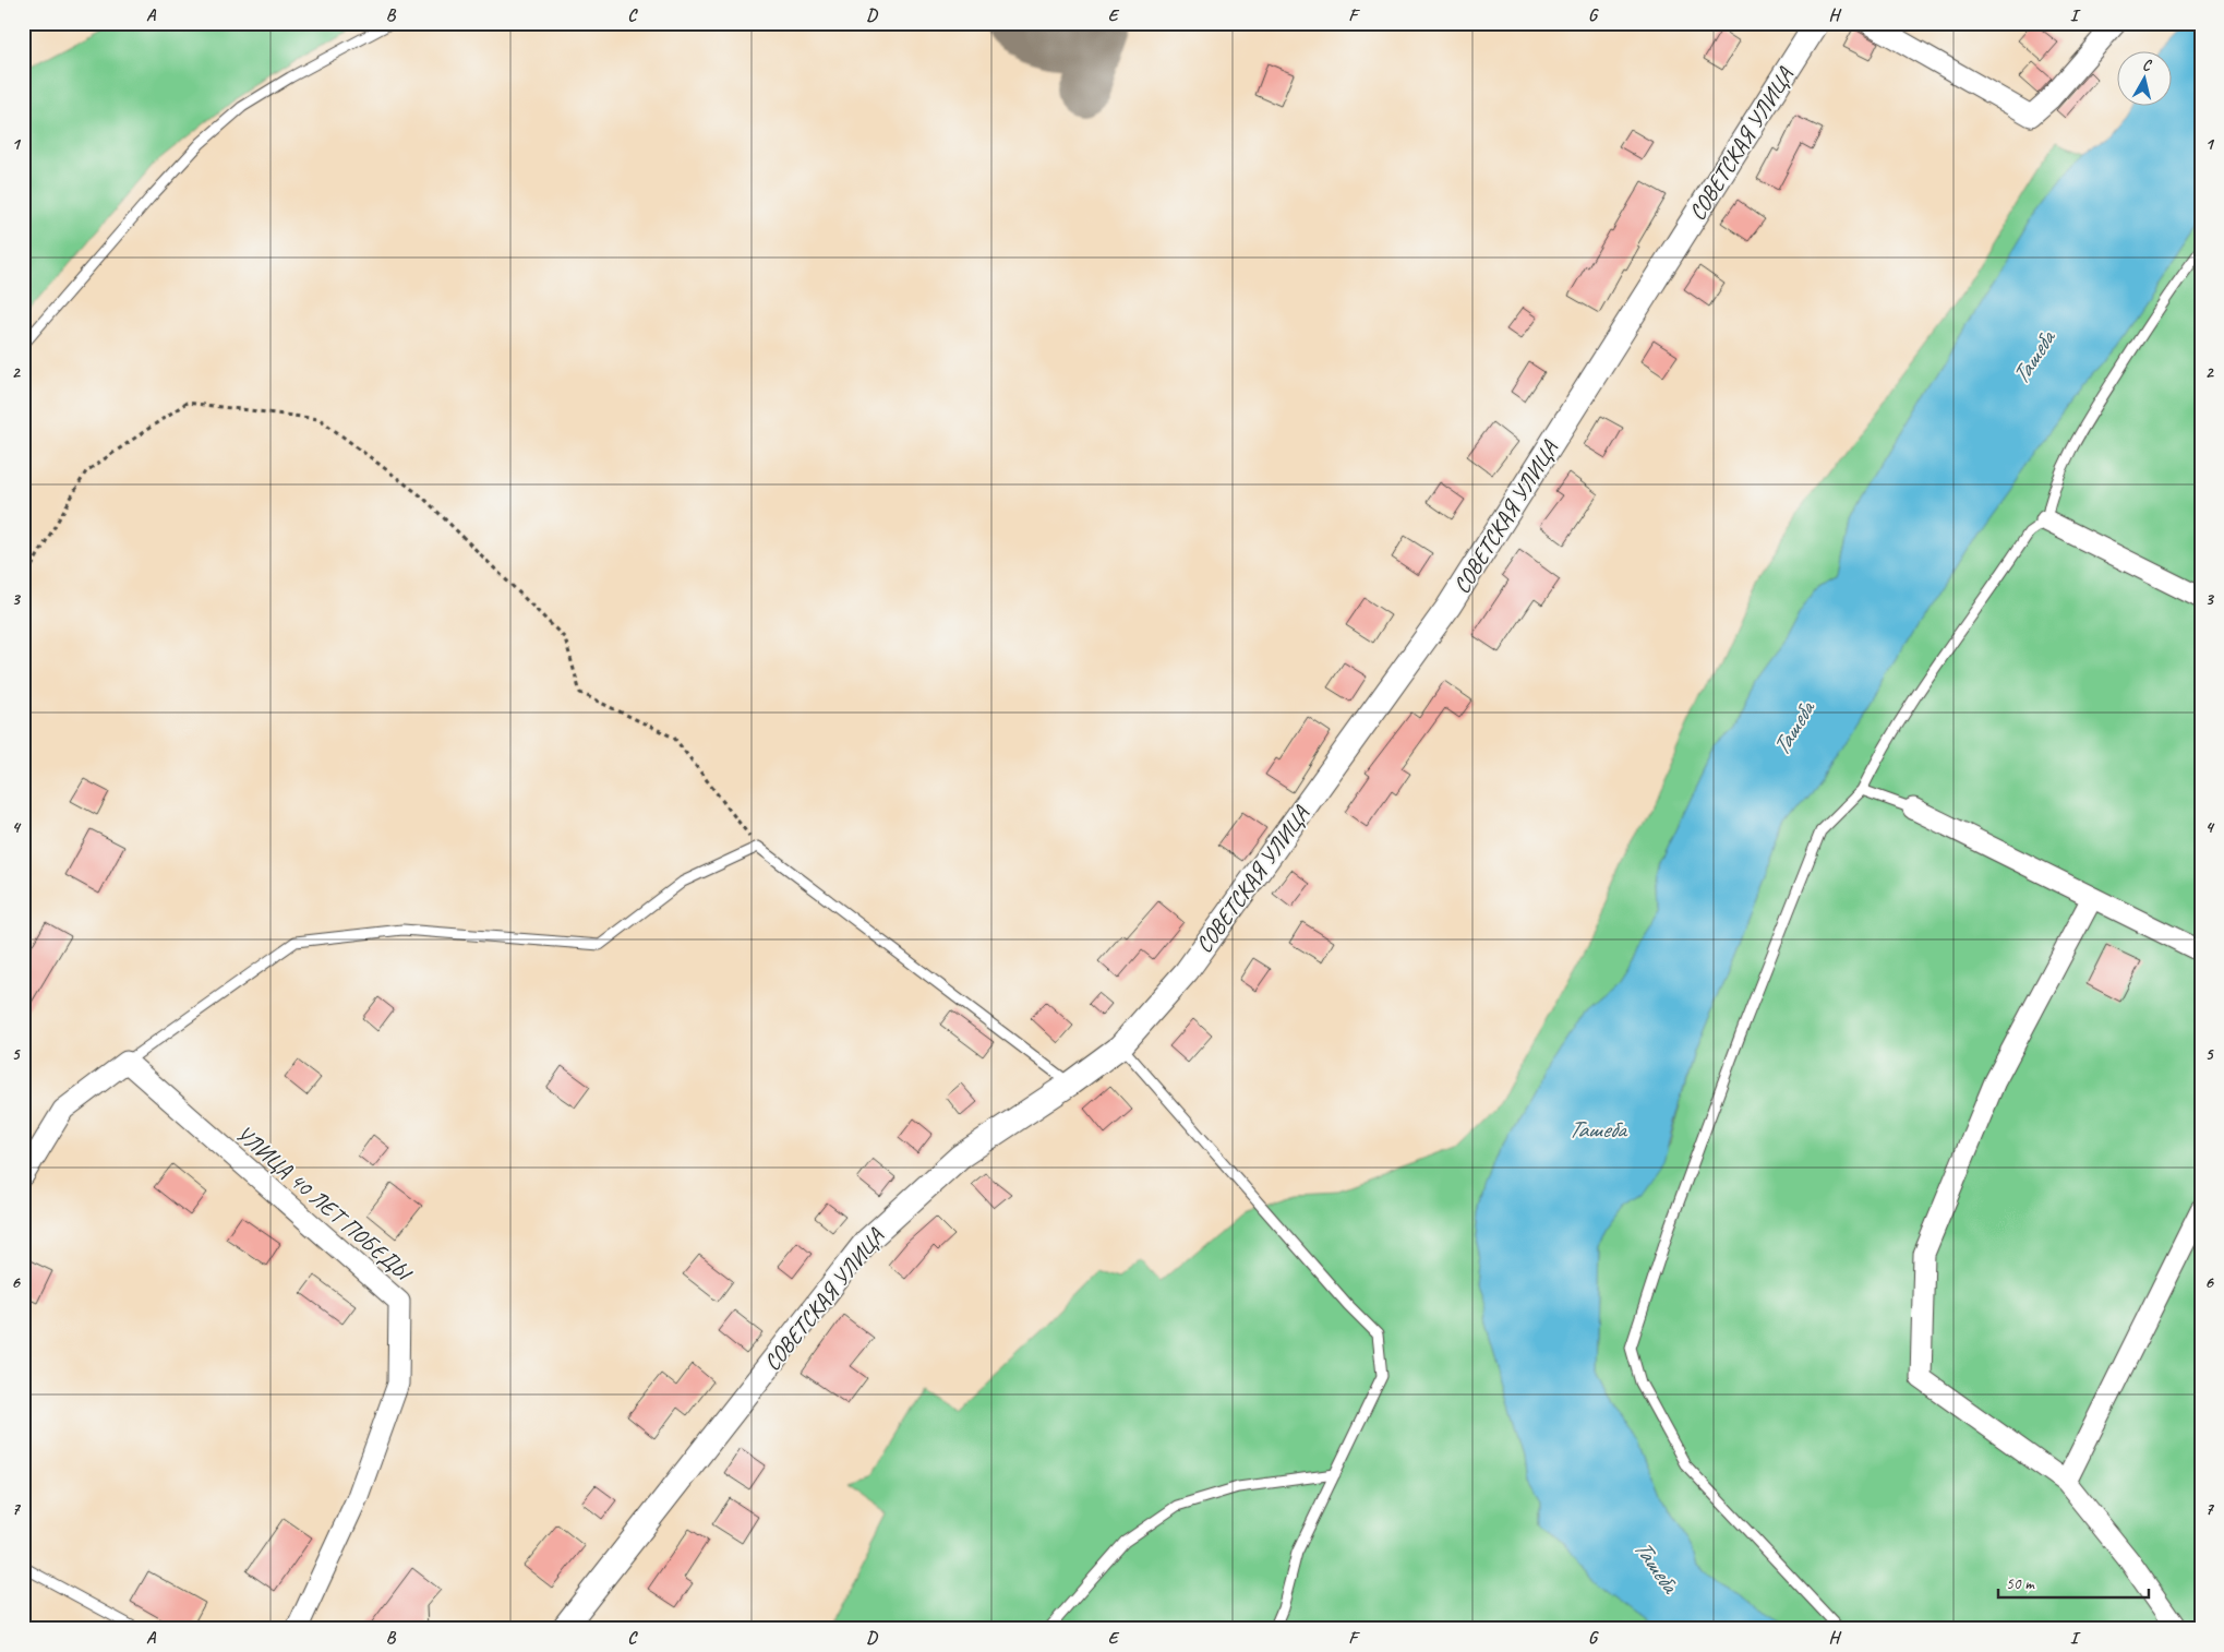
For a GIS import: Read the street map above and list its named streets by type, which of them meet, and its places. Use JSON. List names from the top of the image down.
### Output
{
  "streets": {
    "street": ["СОВЕТСКАЯ УЛИЦА", "УЛИЦА 40 ЛЕТ ПОБЕДЫ"]
  },
  "water": ["Ташеба"],
  "scale_bar": "50 m",
  "north": "top",
  "grid": {
    "columns": [
      "A",
      "B",
      "C",
      "D",
      "E",
      "F",
      "G",
      "H",
      "I"
    ],
    "rows": [
      "1",
      "2",
      "3",
      "4",
      "5",
      "6",
      "7"
    ]
  }
}
